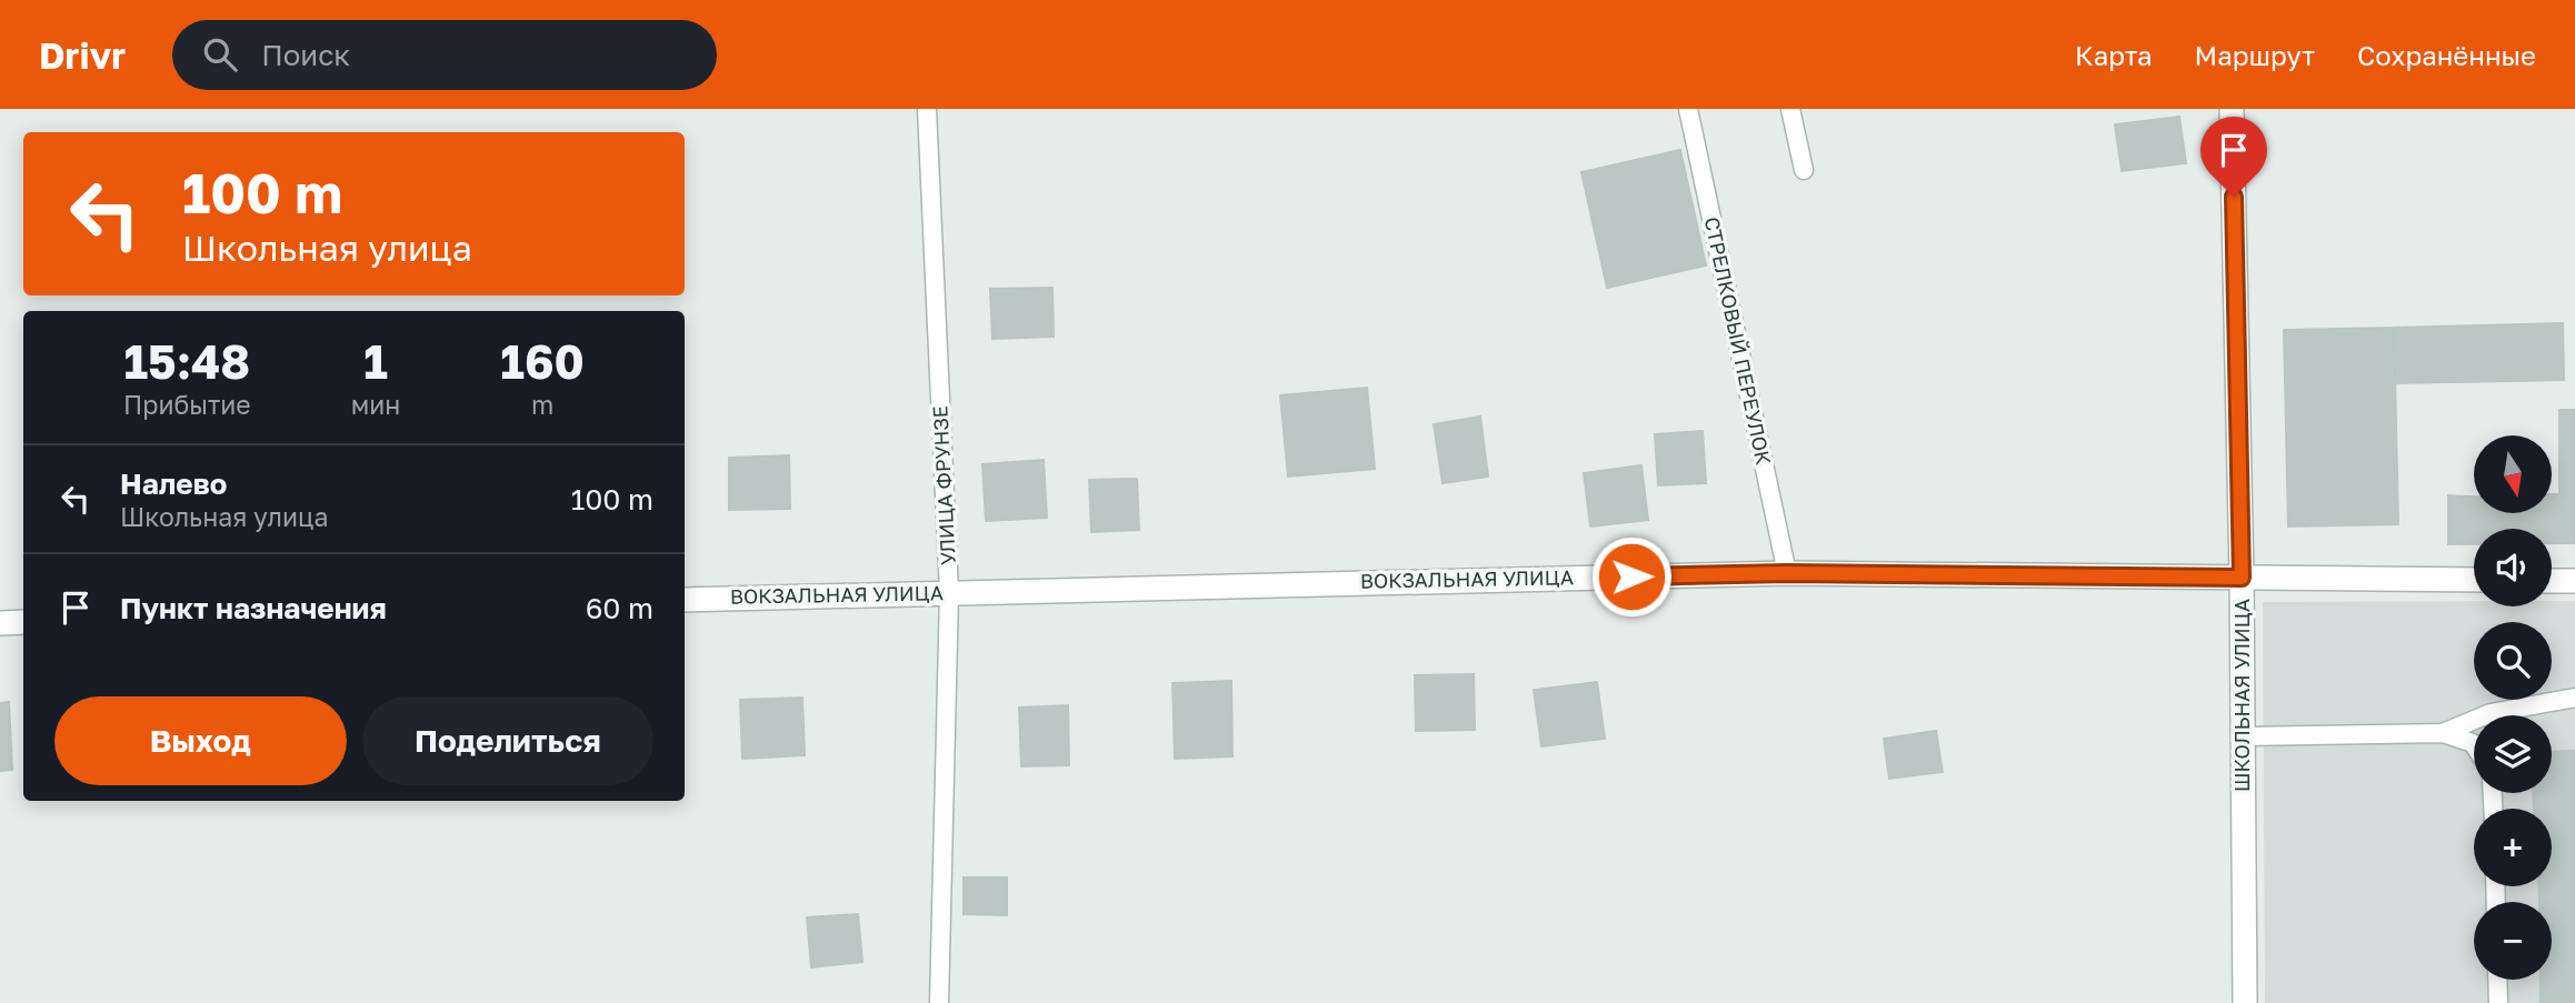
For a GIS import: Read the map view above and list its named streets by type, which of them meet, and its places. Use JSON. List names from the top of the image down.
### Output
{
  "streets": {
    "street": ["ВОКЗАЛЬНАЯ УЛИЦА", "ШКОЛЬНАЯ УЛИЦА"],
    "lane": ["СТРЕЛКОВЫЙ ПЕРЕУЛОК", "УЛИЦА ФРУНЗЕ"]
  },
  "crossings": [
    ["СТРЕЛКОВЫЙ ПЕРЕУЛОК", "ВОКЗАЛЬНАЯ УЛИЦА"],
    ["УЛИЦА ФРУНЗЕ", "ВОКЗАЛЬНАЯ УЛИЦА"],
    ["ВОКЗАЛЬНАЯ УЛИЦА", "ШКОЛЬНАЯ УЛИЦА"]
  ],
  "north": "bottom",
  "page": {
    "header": "Drivr",
    "search": "Поиск",
    "nav": ["Карта", "Маршрут", "Сохранённые"],
    "turn": ["100 m", "Школьная улица"],
    "eta": [
      "15:48",
      "Прибытие",
      "1",
      "мин",
      "160",
      "m"
    ],
    "map_buttons": ["+", "−"],
    "list": [
      {
        "name": "Налево",
        "note": "Школьная улица",
        "value": "100 m"
      },
      {
        "name": "Пункт назначения",
        "value": "60 m"
      }
    ],
    "buttons": ["Выход", "Поделиться"]
  }
}
